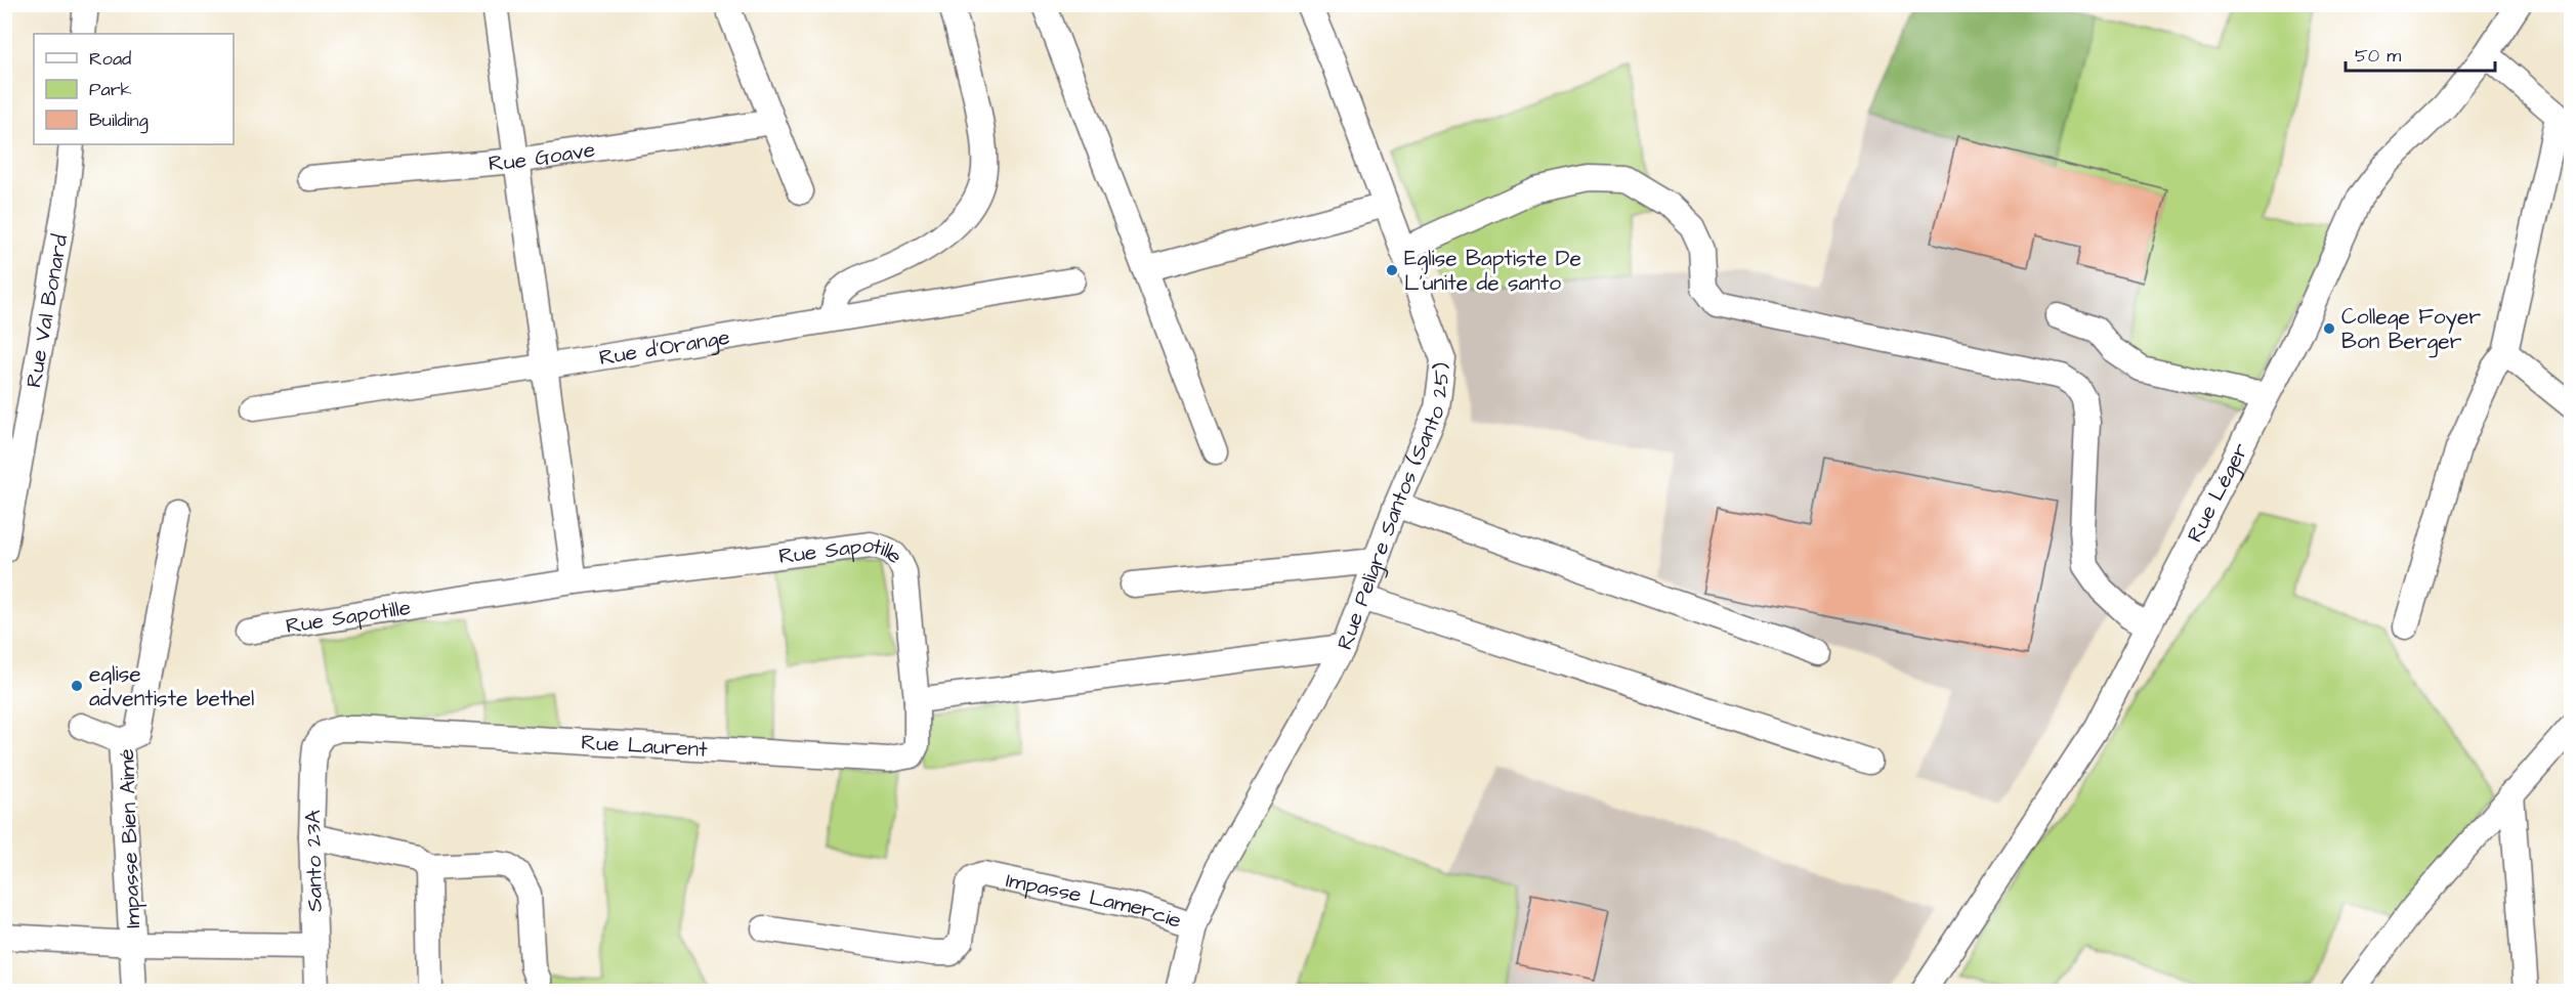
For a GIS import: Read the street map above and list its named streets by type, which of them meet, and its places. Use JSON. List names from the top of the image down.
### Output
{
  "streets": {
    "street": [
      "Rue Goave",
      "Rue Val Bonard",
      "Rue d'Orange",
      "Rue Léger",
      "Rue Peligre Santos (Santo 25)",
      "Rue Sapotille",
      "Rue Laurent",
      "Impasse Bien Aimé",
      "Santo 23A",
      "Impasse Lamercie"
    ]
  },
  "crossings": [
    ["Rue Peligre Santos (Santo 25)", "Impasse Lamercie"],
    ["Rue Sapotille", "Rue Laurent"],
    ["Rue Laurent", "Santo 23A"]
  ],
  "places": ["Eglise Baptiste De L'unite de santo", "College Foyer Bon Berger", "eglise adventiste bethel"],
  "legend": ["Road", "Park", "Building"],
  "scale_bar": "50 m"
}
